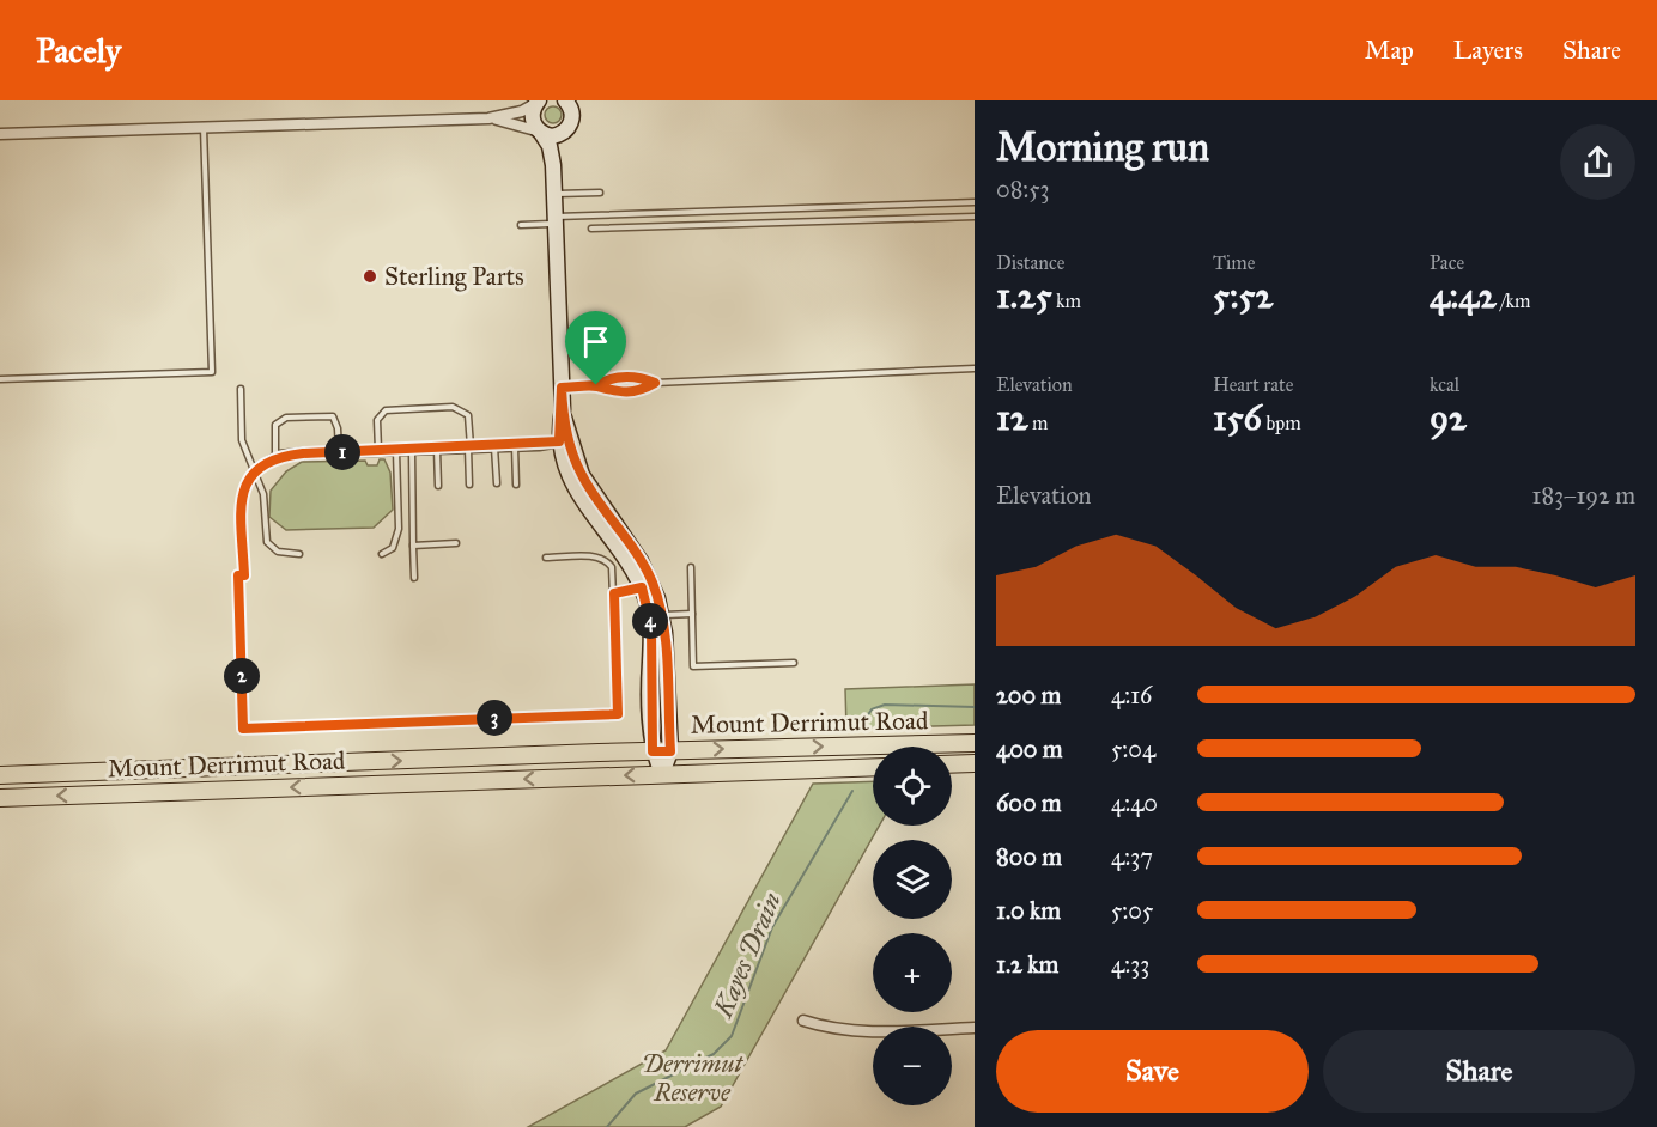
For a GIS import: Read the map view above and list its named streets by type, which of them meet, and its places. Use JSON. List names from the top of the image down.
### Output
{
  "streets": {
    "main road": ["Mount Derrimut Road"]
  },
  "water": ["Kayes Drain"],
  "parks": ["Derrimut Reserve"],
  "places": ["Sterling Parts"],
  "page": {
    "header": "Pacely",
    "nav": ["Map", "Layers", "Share"],
    "heading": ["Morning run", "08:53"],
    "stats": [
      ["Distance", "1.25 km"],
      ["Time", "5:52"],
      ["Pace", "4:42 /km"],
      ["Elevation", "12 m"],
      ["Heart rate", "156 bpm"],
      ["kcal", "92"]
    ],
    "pins": [
      "1",
      "4",
      "2",
      "3"
    ],
    "chart": ["Elevation", "183–192 m"],
    "list": [
      {
        "name": "200 m",
        "note": "4:16"
      },
      {
        "name": "400 m",
        "note": "5:04"
      },
      {
        "name": "600 m",
        "note": "4:40"
      },
      {
        "name": "800 m",
        "note": "4:37"
      },
      {
        "name": "1.0 km",
        "note": "5:05"
      },
      {
        "name": "1.2 km",
        "note": "4:33"
      }
    ],
    "map_buttons": ["+", "−"],
    "buttons": ["Save", "Share"]
  }
}
